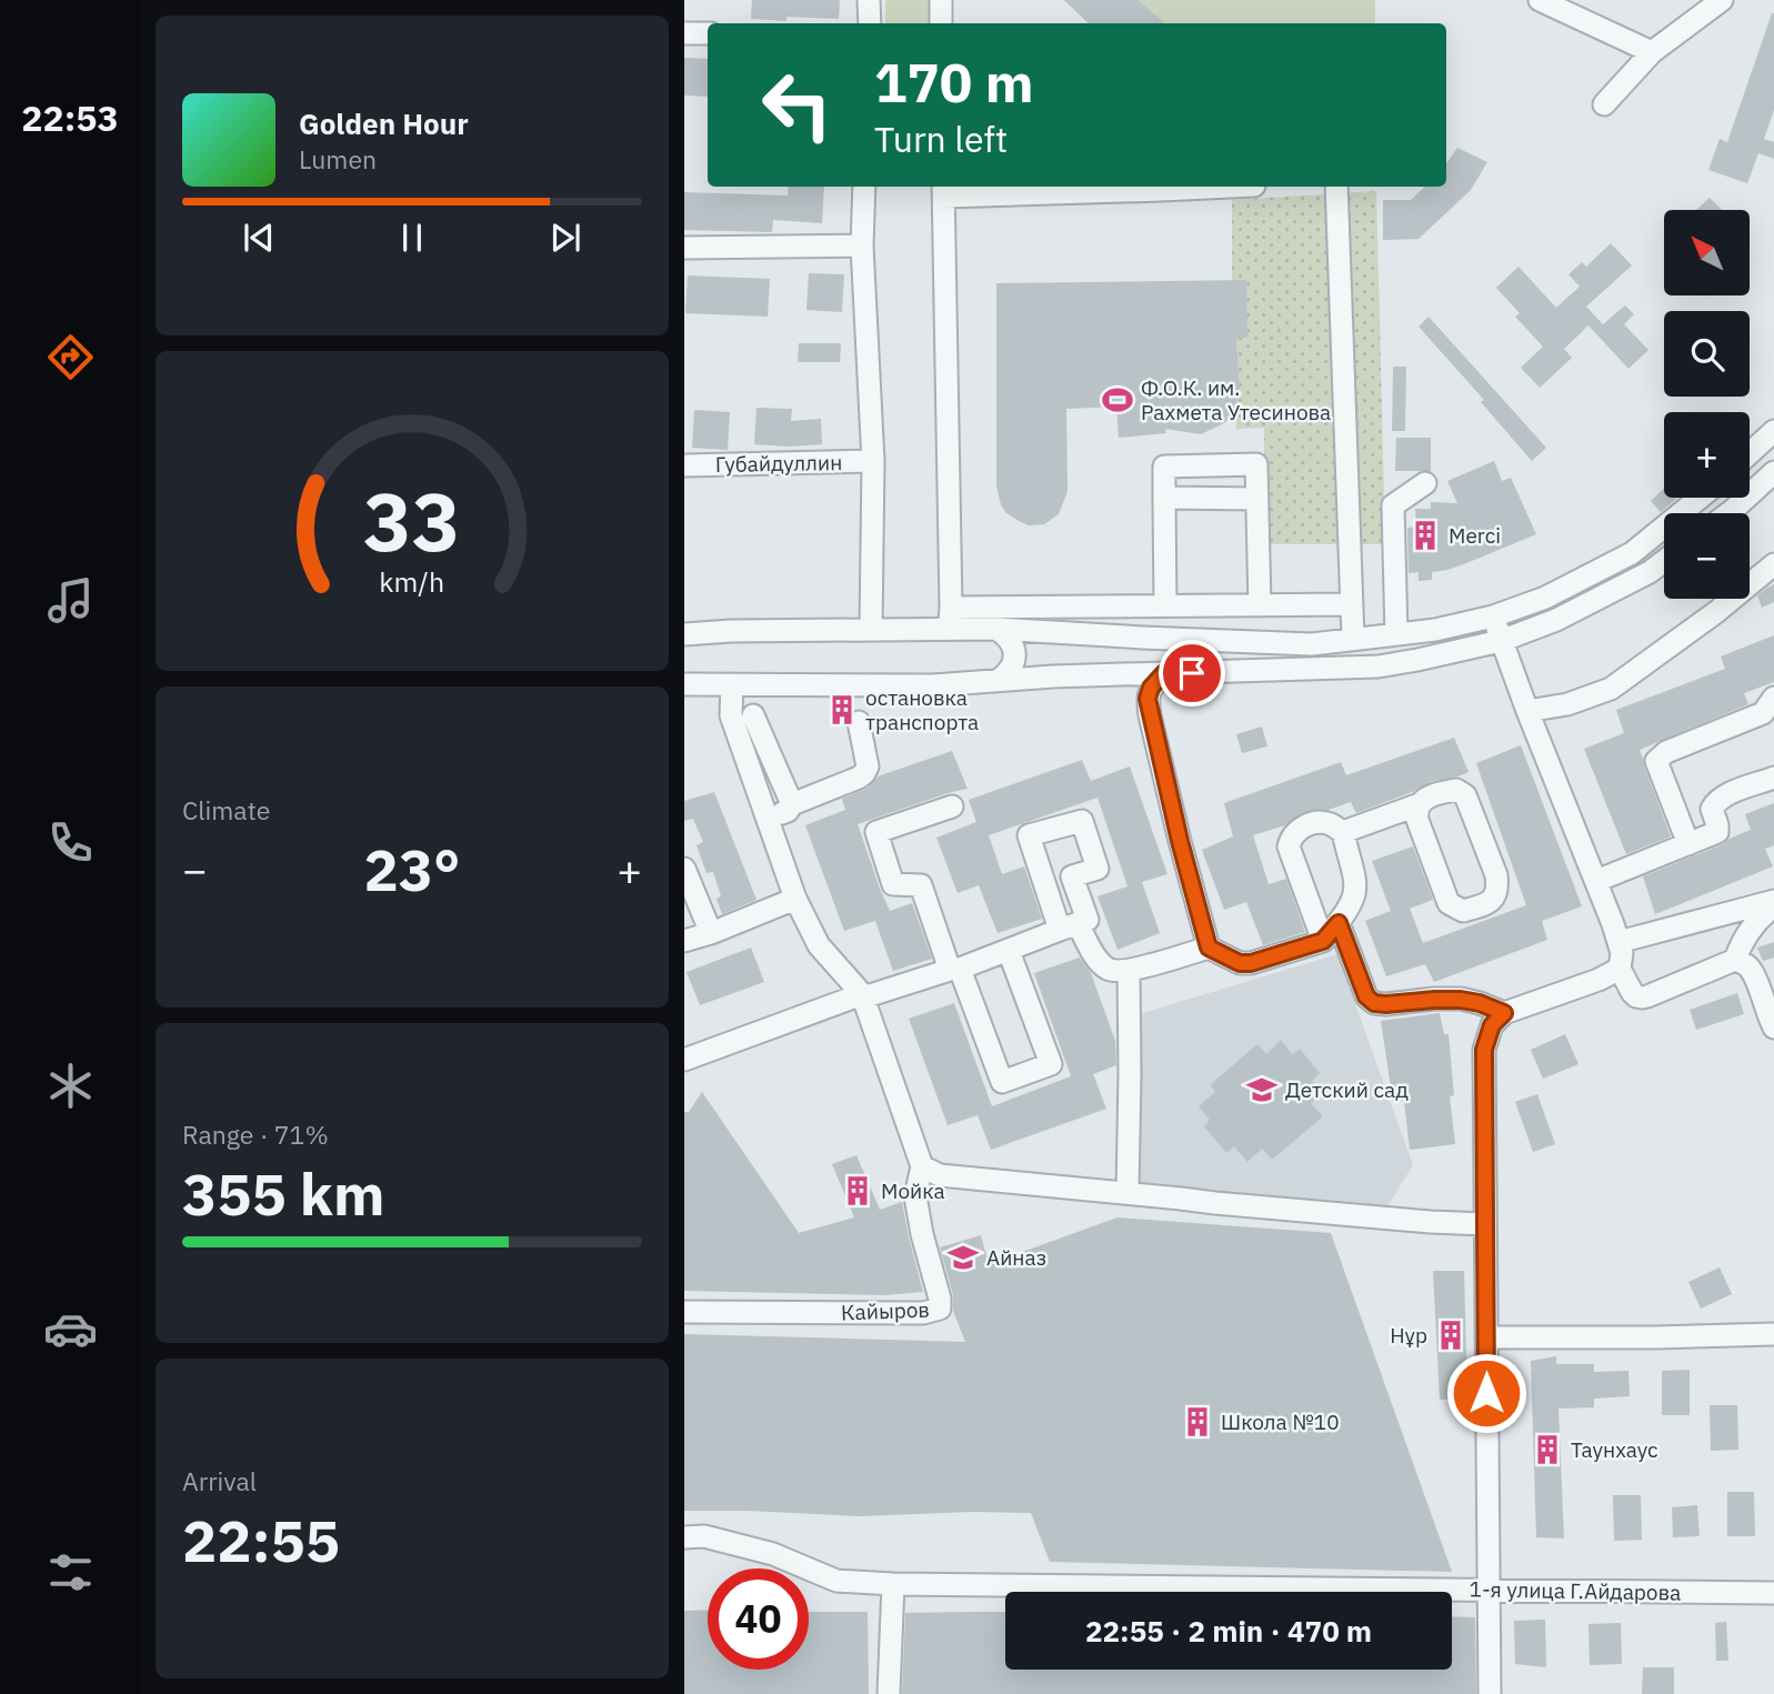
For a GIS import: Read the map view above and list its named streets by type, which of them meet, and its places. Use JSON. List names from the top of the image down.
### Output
{
  "streets": {
    "street": ["Губайдуллин", "Кайыров", "1-я улица Г.Айдарова"]
  },
  "places": {
    "sports": ["Ф.О.К. им. Рахмета Утесинова"],
    "building": [
      "Merci",
      "остановка транспорта",
      "Мойка",
      "Нұр",
      "Школа №10",
      "Таунхаус"
    ],
    "school or university": ["Детский сад", "Айназ"]
  },
  "north": "top left",
  "page": {
    "tabs": "22:53",
    "turn": ["170 m", "Turn left"],
    "song": ["Golden Hour", "Lumen"],
    "map_buttons": ["+", "−"],
    "tile": [
      "Climate",
      ["Range · 71%", "355 km"],
      ["Arrival", "22:55"]
    ],
    "heat": ["−", "23°", "+"],
    "limit": "40",
    "trip": "22:55 · 2 min · 470 m",
    "gauge": ["33", "km/h"]
  }
}
